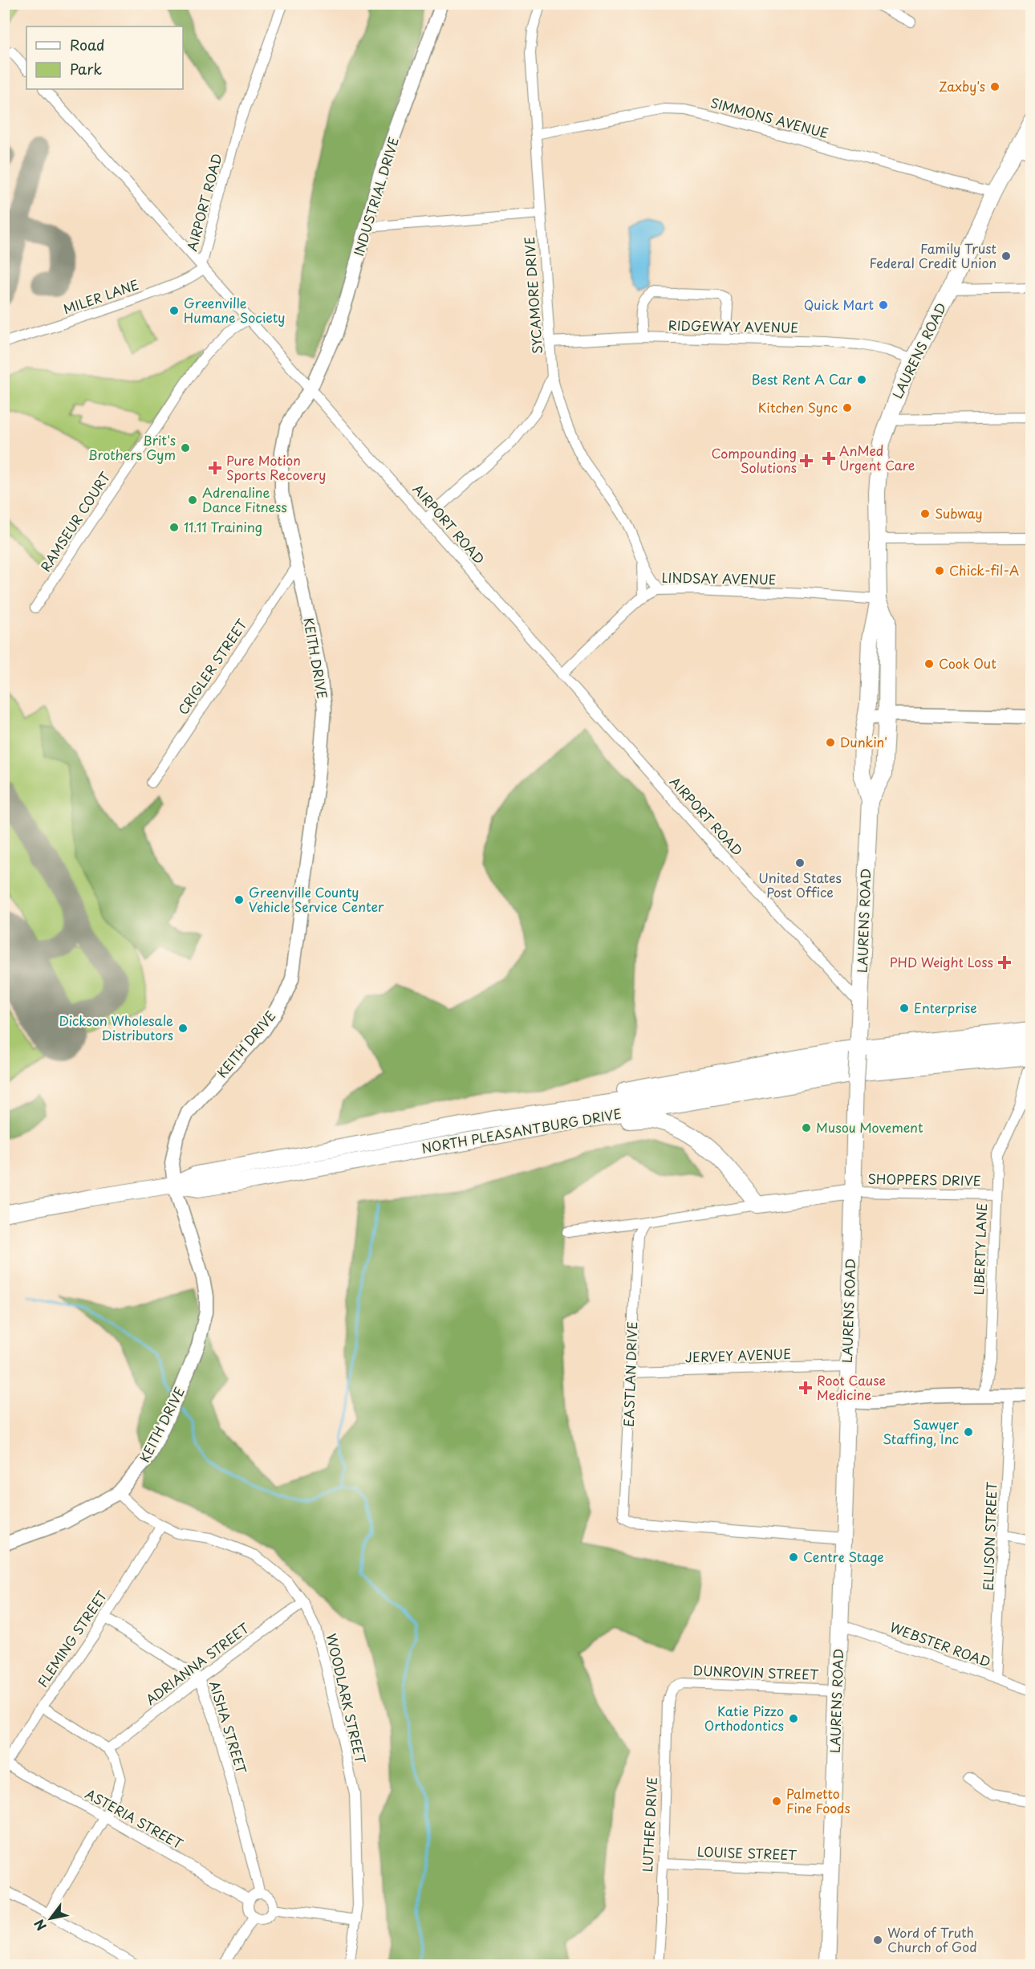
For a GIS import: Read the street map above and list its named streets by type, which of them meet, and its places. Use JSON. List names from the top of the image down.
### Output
{
  "streets": {
    "main road": ["LAURENS ROAD", "NORTH PLEASANTBURG DRIVE"],
    "street": [
      "SIMMONS AVENUE",
      "INDUSTRIAL DRIVE",
      "AIRPORT ROAD",
      "SYCAMORE DRIVE",
      "MILER LANE",
      "RIDGEWAY AVENUE",
      "RAMSEUR COURT",
      "LINDSAY AVENUE",
      "KEITH DRIVE",
      "CRIGLER STREET",
      "SHOPPERS DRIVE",
      "LIBERTY LANE",
      "JERVEY AVENUE",
      "EASTLAN DRIVE",
      "ELLISON STREET",
      "FLEMING STREET",
      "WEBSTER ROAD",
      "ADRIANNA STREET",
      "DUNROVIN STREET",
      "WOODLARK STREET",
      "AISHA STREET",
      "ASTERIA STREET",
      "LUTHER DRIVE",
      "LOUISE STREET"
    ]
  },
  "crossings": [
    ["SIMMONS AVENUE", "SYCAMORE DRIVE"],
    ["SIMMONS AVENUE", "LAURENS ROAD"],
    ["INDUSTRIAL DRIVE", "AIRPORT ROAD"],
    ["INDUSTRIAL DRIVE", "KEITH DRIVE"],
    ["AIRPORT ROAD", "MILER LANE"],
    ["AIRPORT ROAD", "LAURENS ROAD"],
    ["AIRPORT ROAD", "RAMSEUR COURT"],
    ["AIRPORT ROAD", "LINDSAY AVENUE"],
    ["AIRPORT ROAD", "KEITH DRIVE"],
    ["SYCAMORE DRIVE", "RIDGEWAY AVENUE"],
    ["SYCAMORE DRIVE", "LINDSAY AVENUE"],
    ["RIDGEWAY AVENUE", "LAURENS ROAD"],
    ["LAURENS ROAD", "LINDSAY AVENUE"],
    ["LAURENS ROAD", "NORTH PLEASANTBURG DRIVE"],
    ["LAURENS ROAD", "SHOPPERS DRIVE"],
    ["LAURENS ROAD", "JERVEY AVENUE"],
    ["LAURENS ROAD", "EASTLAN DRIVE"],
    ["LAURENS ROAD", "WEBSTER ROAD"],
    ["LAURENS ROAD", "DUNROVIN STREET"],
    ["LAURENS ROAD", "LOUISE STREET"],
    ["KEITH DRIVE", "CRIGLER STREET"],
    ["KEITH DRIVE", "NORTH PLEASANTBURG DRIVE"],
    ["KEITH DRIVE", "WOODLARK STREET"],
    ["SHOPPERS DRIVE", "LIBERTY LANE"],
    ["JERVEY AVENUE", "EASTLAN DRIVE"],
    ["ELLISON STREET", "WEBSTER ROAD"],
    ["FLEMING STREET", "WOODLARK STREET"],
    ["FLEMING STREET", "AISHA STREET"],
    ["FLEMING STREET", "ASTERIA STREET"],
    ["ADRIANNA STREET", "WOODLARK STREET"],
    ["ADRIANNA STREET", "AISHA STREET"],
    ["DUNROVIN STREET", "LUTHER DRIVE"],
    ["AISHA STREET", "ASTERIA STREET"],
    ["LUTHER DRIVE", "LOUISE STREET"]
  ],
  "places": {
    "other": [
      "Zaxby's",
      "Family Trust Federal Credit Union",
      "Quick Mart",
      "Greenville Humane Society",
      "Best Rent A Car",
      "Kitchen Sync",
      "Brit's Brothers Gym",
      "Adrenaline Dance Fitness",
      "Subway",
      "11.11 Training",
      "Chick-fil-A",
      "Cook Out",
      "Dunkin'",
      "United States Post Office",
      "Greenville County Vehicle Service Center",
      "Enterprise",
      "Dickson Wholesale Distributors",
      "Musou Movement",
      "Sawyer Staffing, Inc",
      "Centre Stage",
      "Katie Pizzo Orthodontics",
      "Palmetto Fine Foods",
      "Word of Truth Church of God"
    ],
    "health": [
      "AnMed Urgent Care",
      "Compounding Solutions",
      "Pure Motion Sports Recovery",
      "PHD Weight Loss",
      "Root Cause Medicine"
    ]
  },
  "legend": ["Road", "Park"],
  "north": "bottom left"
}
